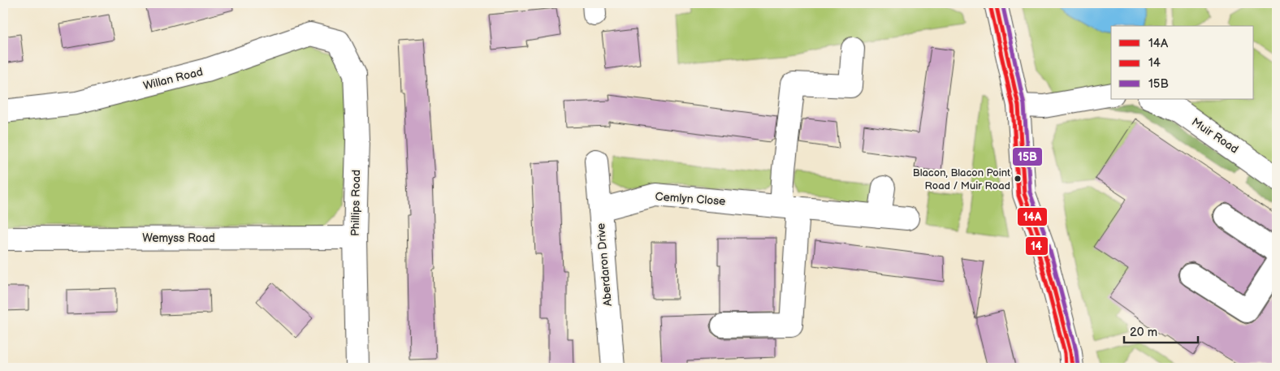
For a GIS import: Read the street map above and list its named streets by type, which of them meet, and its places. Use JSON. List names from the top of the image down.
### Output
{
  "streets": {
    "street": [
      "Willan Road",
      "Muir Road",
      "Cemlyn Close",
      "Phillips Road",
      "Wemyss Road",
      "Aberdaron Drive"
    ]
  },
  "crossings": [
    ["Willan Road", "Phillips Road"],
    ["Cemlyn Close", "Aberdaron Drive"],
    ["Phillips Road", "Wemyss Road"]
  ],
  "places": ["Blacon, Blacon Point Road / Muir Road"],
  "lines": ["transit line 14A", "transit line 15B", "transit line 14"],
  "legend": ["14A", "14", "15B"],
  "scale_bar": "20 m"
}
